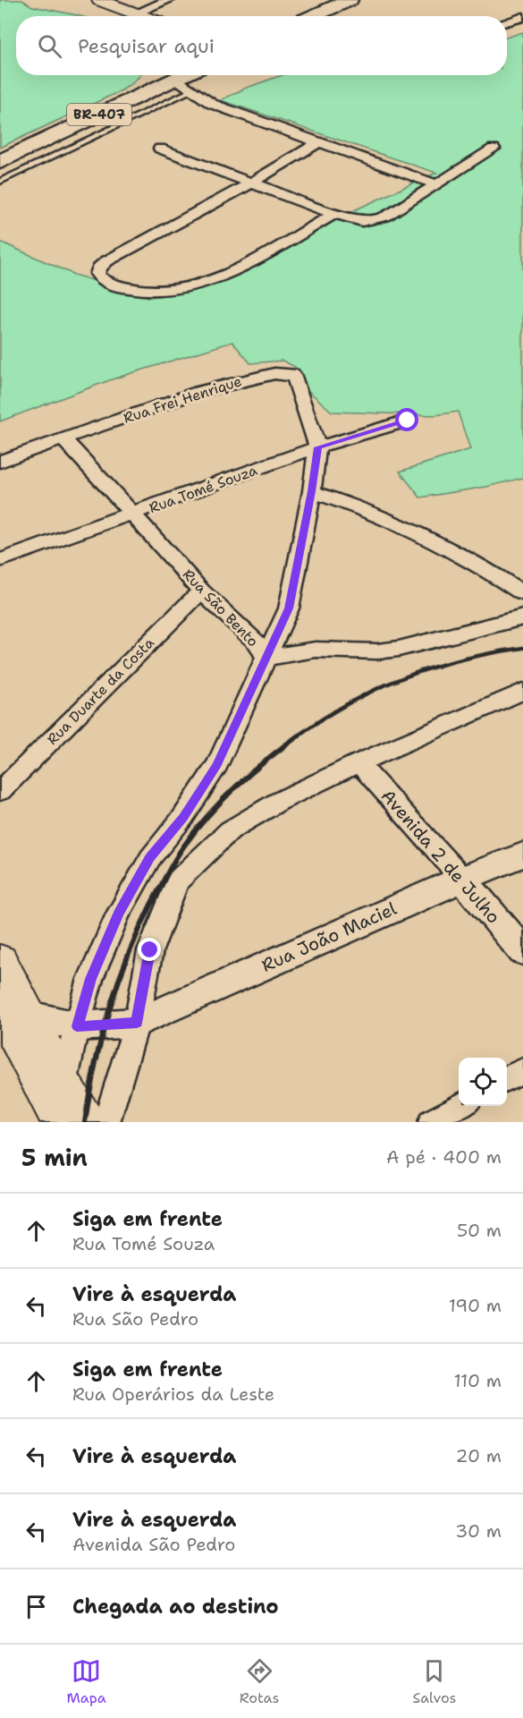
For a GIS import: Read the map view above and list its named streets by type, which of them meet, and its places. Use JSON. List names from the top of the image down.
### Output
{
  "streets": {
    "highway": ["BR-407"],
    "street": [
      "Rua Frei Henrique",
      "Rua Tomé Souza",
      "Rua São Bento",
      "Rua Duarte da Costa",
      "Avenida 2 de Julho",
      "Rua João Maciel"
    ]
  },
  "crossings": [
    ["Rua Frei Henrique", "Rua Tomé Souza"],
    ["Rua Frei Henrique", "Rua São Bento"],
    ["Rua Tomé Souza", "Rua São Bento"],
    ["Rua São Bento", "Rua Duarte da Costa"],
    ["Avenida 2 de Julho", "Rua João Maciel"]
  ],
  "page": {
    "search": "Pesquisar aqui",
    "heading": ["5 min", "A pé · 400 m"],
    "list": [
      ["Siga em frente", "Rua Tomé Souza", "50 m"],
      ["Vire à esquerda", "Rua São Pedro", "190 m"],
      ["Siga em frente", "Rua Operários da Leste", "110 m"],
      ["Vire à esquerda", "20 m"],
      ["Vire à esquerda", "Avenida São Pedro", "30 m"],
      "Chegada ao destino"
    ],
    "nav": ["Mapa", "Rotas", "Salvos"]
  }
}
